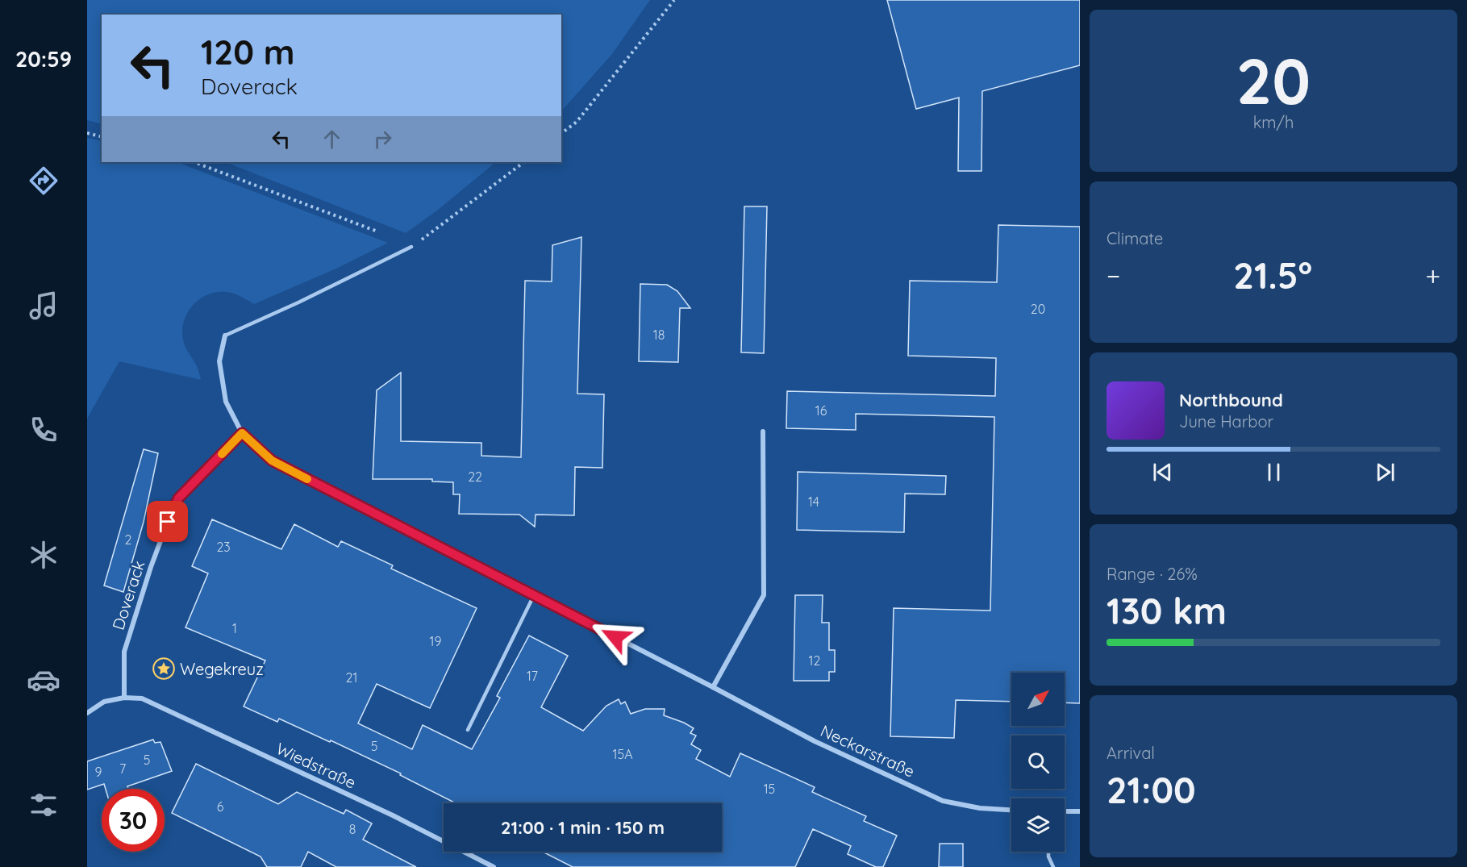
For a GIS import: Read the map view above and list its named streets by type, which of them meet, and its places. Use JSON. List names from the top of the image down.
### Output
{
  "streets": {
    "street": ["Doverack", "Neckarstraße", "Wiedstraße"]
  },
  "crossings": [
    ["Doverack", "Neckarstraße"],
    ["Doverack", "Wiedstraße"]
  ],
  "places": {
    "place": ["Wegekreuz"]
  },
  "house_numbers": [
    "20",
    "18",
    "16",
    "22",
    "14",
    "2",
    "23",
    "1",
    "19",
    "12",
    "17",
    "21",
    "5",
    "15A",
    "5",
    "7",
    "9",
    "15",
    "6",
    "8"
  ],
  "north": "top right",
  "page": {
    "tabs": "20:59",
    "tile": [
      ["20", "km/h"],
      "Climate",
      ["Range · 26%", "130 km"],
      ["Arrival", "21:00"]
    ],
    "turn": ["120 m", "Doverack"],
    "heat": ["−", "21.5°", "+"],
    "song": ["Northbound", "June Harbor"],
    "limit": "30",
    "trip": "21:00 · 1 min · 150 m"
  }
}
